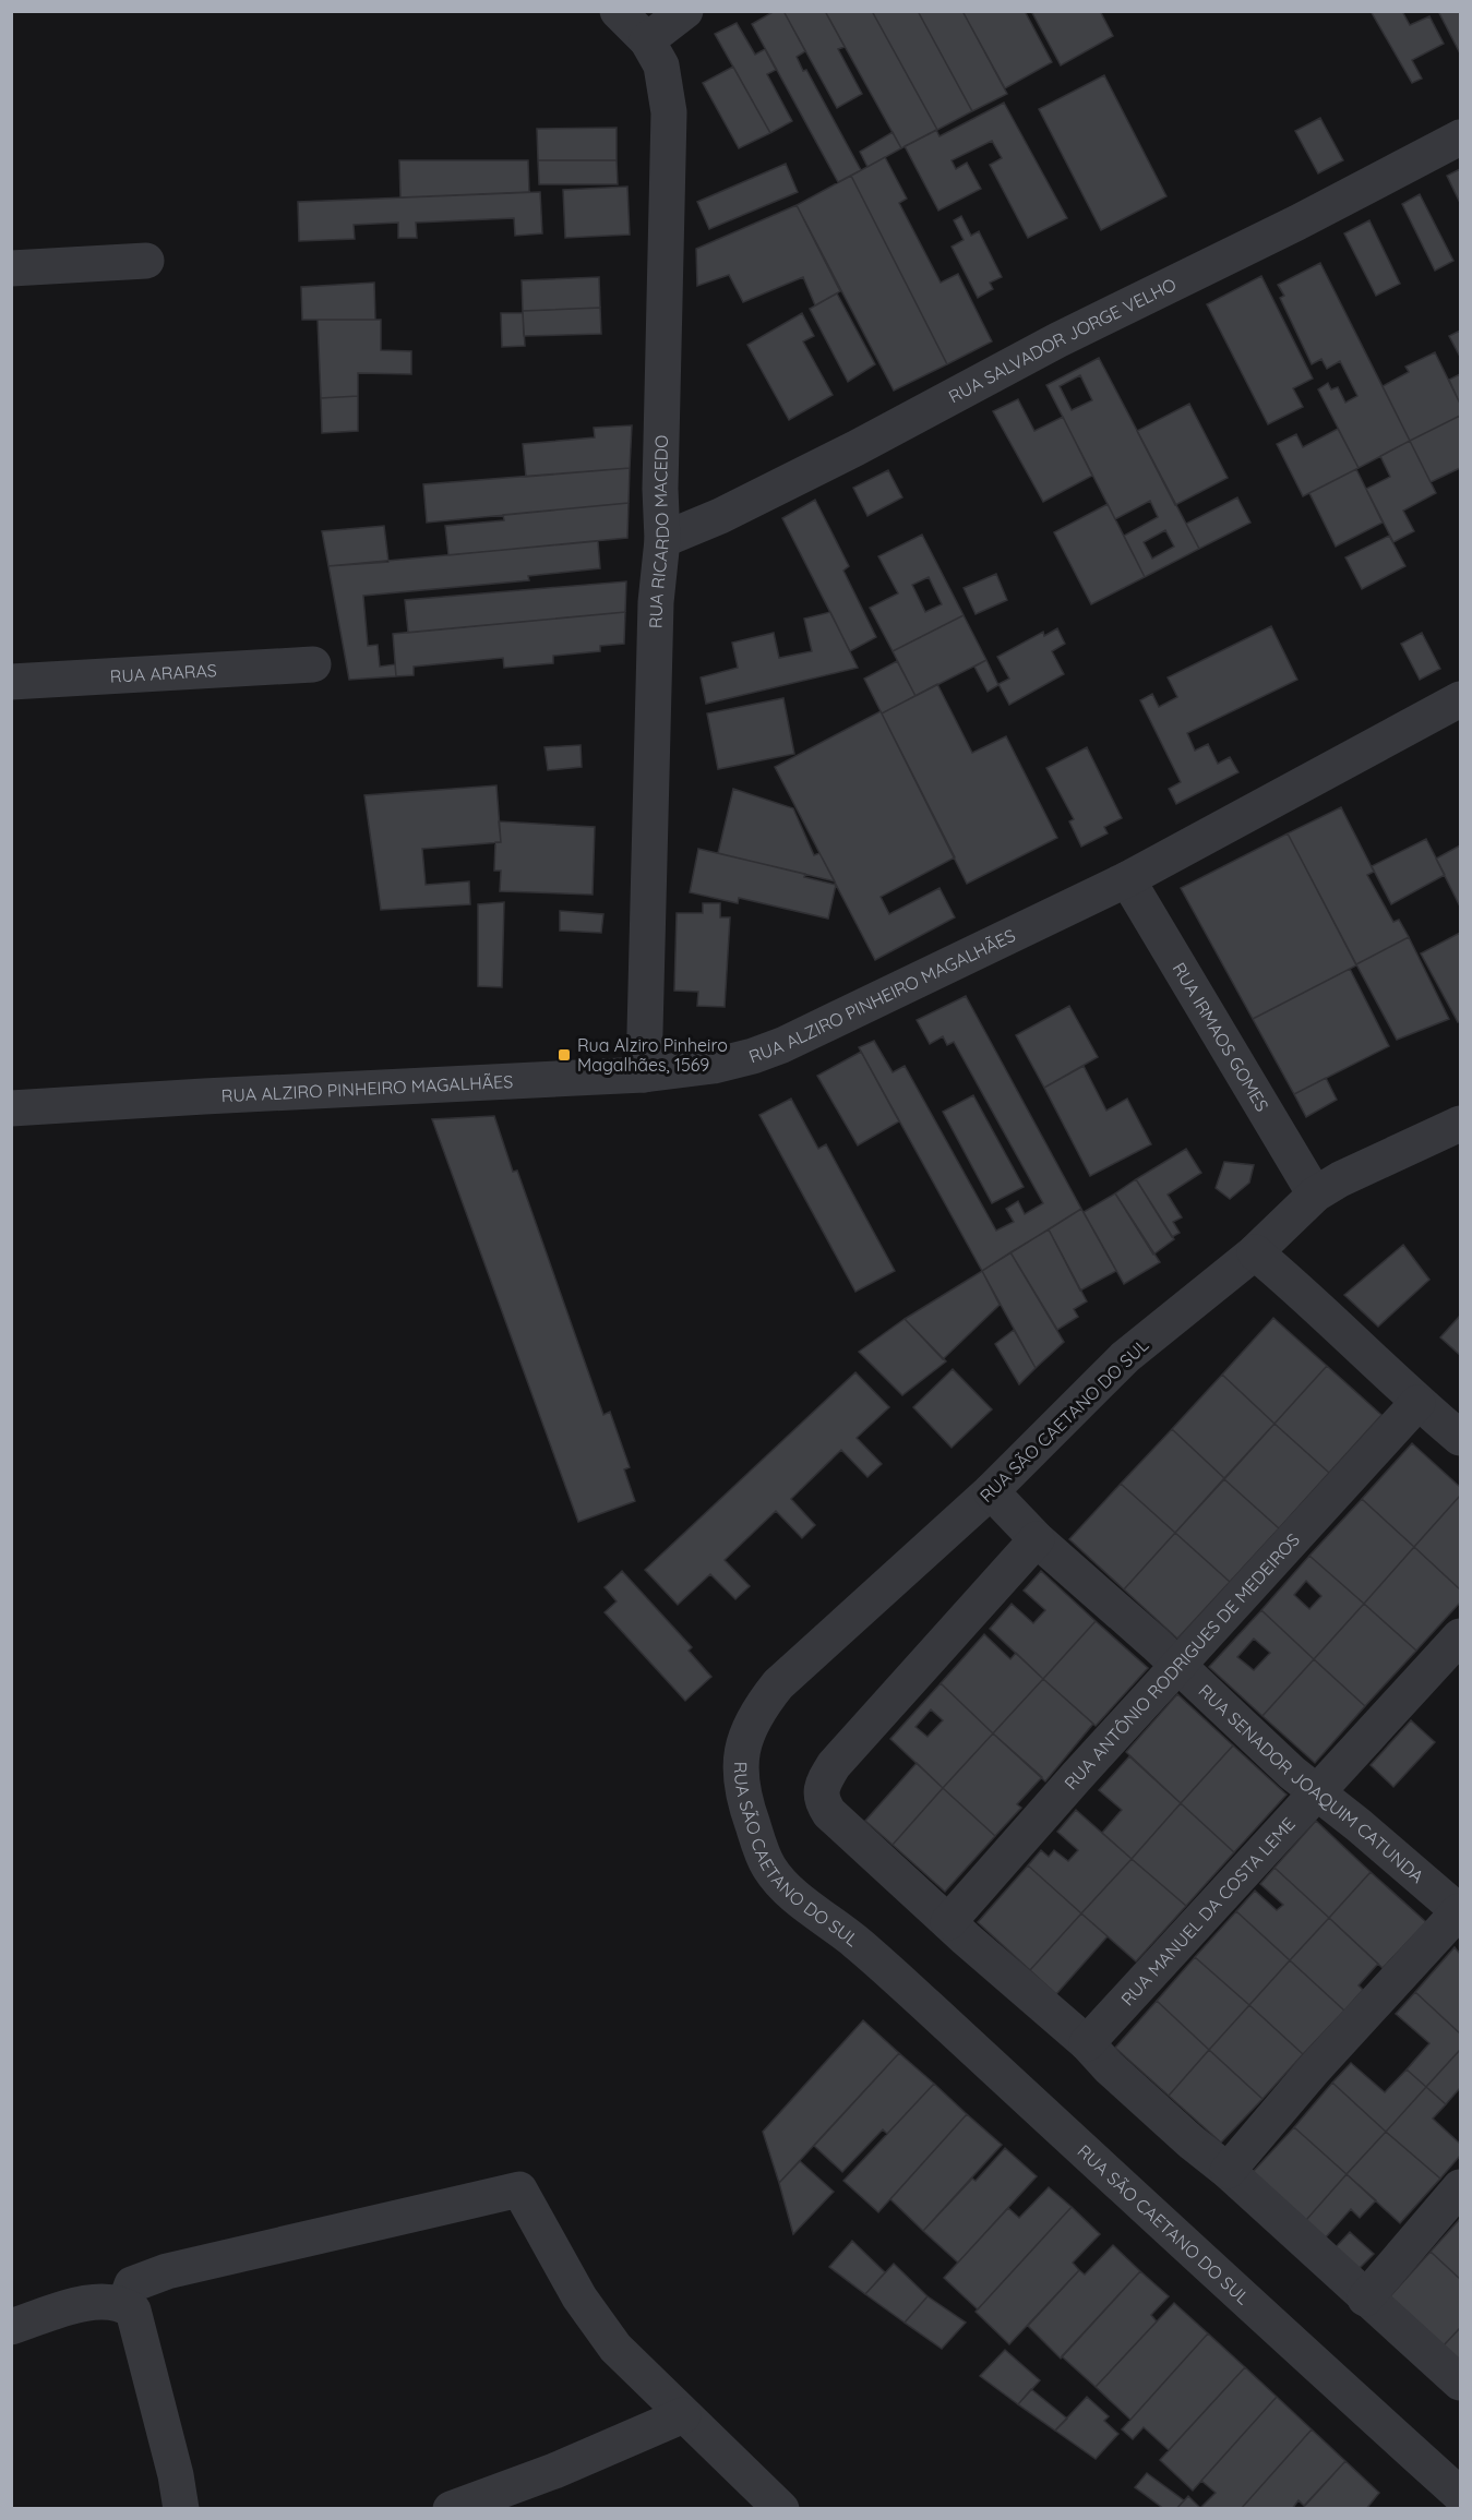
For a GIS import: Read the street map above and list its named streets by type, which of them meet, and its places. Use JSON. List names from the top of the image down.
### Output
{
  "streets": {
    "street": [
      "RUA SALVADOR JORGE VELHO",
      "RUA RICARDO MACEDO",
      "RUA ARARAS",
      "RUA ALZIRO PINHEIRO MAGALHÃES",
      "RUA IRMAOS GOMES",
      "RUA SÃO CAETANO DO SUL",
      "RUA ANTÔNIO RODRIGUES DE MEDEIROS",
      "RUA SENADOR JOAQUIM CATUNDA",
      "RUA MANUEL DA COSTA LEME"
    ]
  },
  "crossings": [
    ["RUA SALVADOR JORGE VELHO", "RUA RICARDO MACEDO"],
    ["RUA RICARDO MACEDO", "RUA ALZIRO PINHEIRO MAGALHÃES"],
    ["RUA ALZIRO PINHEIRO MAGALHÃES", "RUA IRMAOS GOMES"],
    ["RUA IRMAOS GOMES", "RUA SÃO CAETANO DO SUL"],
    ["RUA SÃO CAETANO DO SUL", "RUA SENADOR JOAQUIM CATUNDA"],
    ["RUA ANTÔNIO RODRIGUES DE MEDEIROS", "RUA SENADOR JOAQUIM CATUNDA"],
    ["RUA SENADOR JOAQUIM CATUNDA", "RUA MANUEL DA COSTA LEME"]
  ],
  "places": {
    "transit": ["Rua Alziro Pinheiro Magalhães, 1569"]
  }
}
